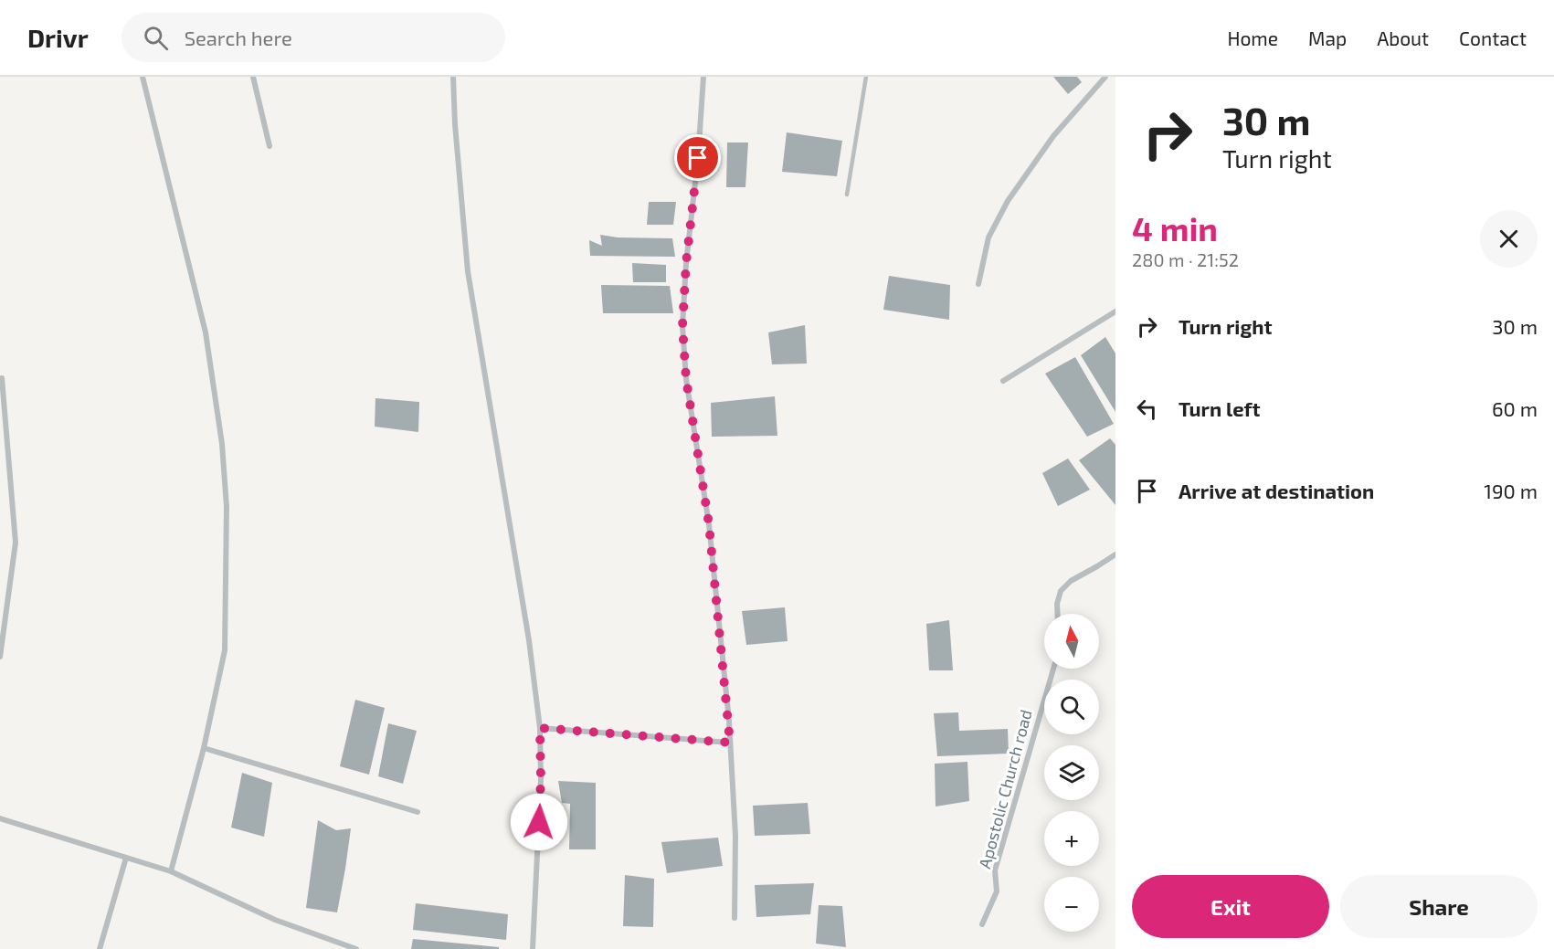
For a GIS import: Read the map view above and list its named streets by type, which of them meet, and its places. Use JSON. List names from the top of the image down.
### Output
{
  "streets": {
    "street": ["Apostolic Church road"]
  },
  "north": "top",
  "page": {
    "header": "Drivr",
    "search": "Search here",
    "nav": [
      "Home",
      "Map",
      "About",
      "Contact"
    ],
    "turn": ["30 m", "Turn right"],
    "heading": ["4 min", "280 m · 21:52"],
    "list": [
      {
        "name": "Turn right",
        "value": "30 m"
      },
      {
        "name": "Turn left",
        "value": "60 m"
      },
      {
        "name": "Arrive at destination",
        "value": "190 m"
      }
    ],
    "map_buttons": ["+", "−"],
    "buttons": ["Exit", "Share"]
  }
}
